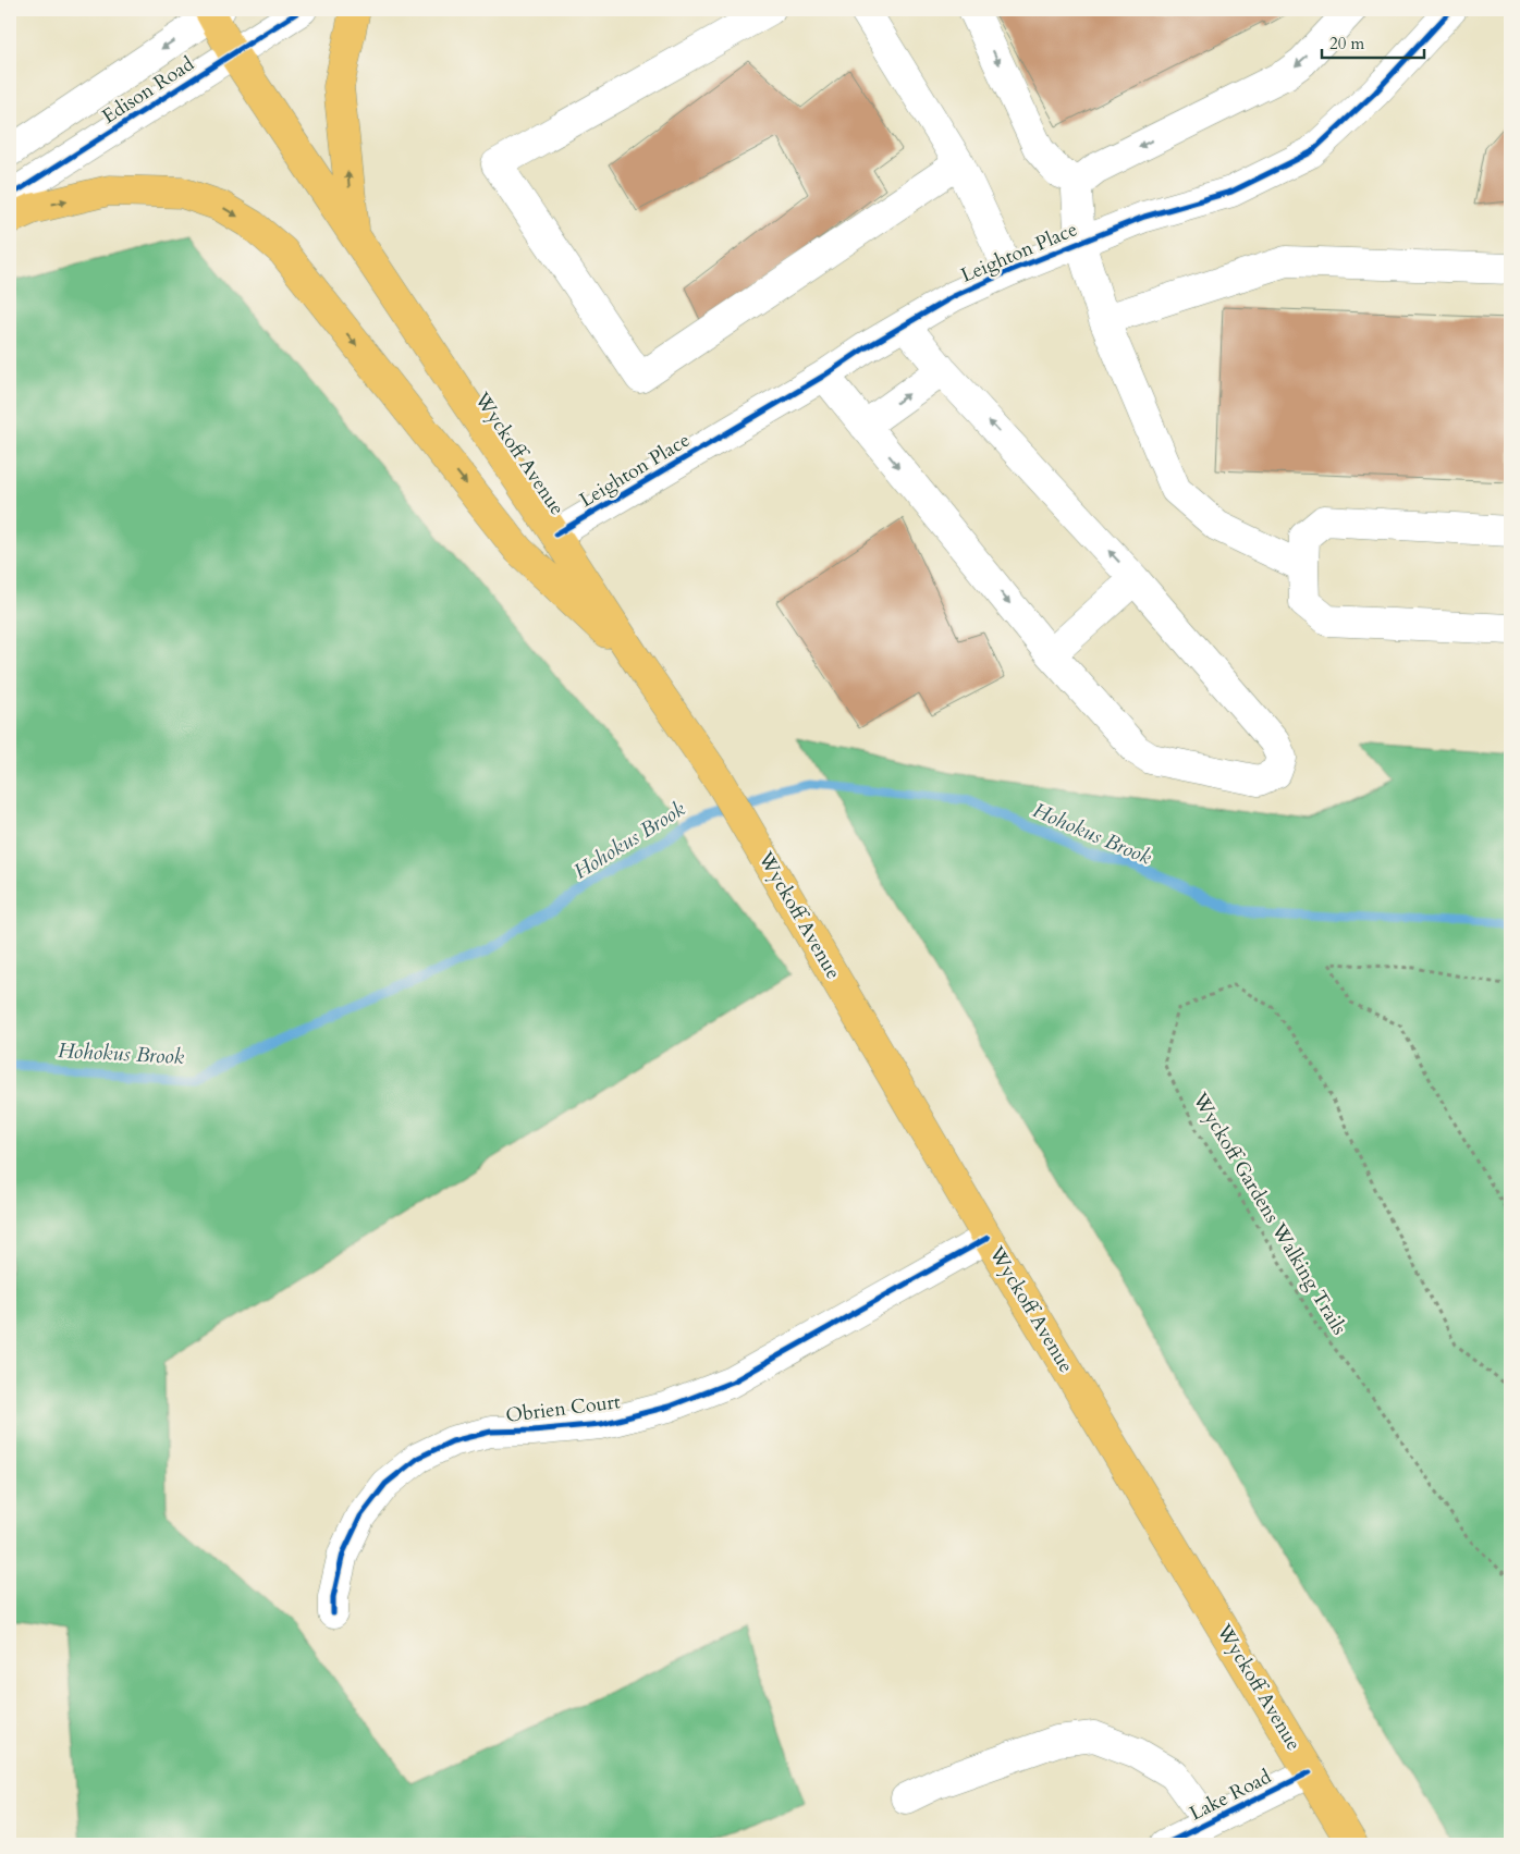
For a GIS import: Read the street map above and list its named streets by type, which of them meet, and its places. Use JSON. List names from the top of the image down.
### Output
{
  "streets": {
    "main road": ["Wyckoff Avenue"],
    "street": [
      "Edison Road",
      "Leighton Place",
      "Obrien Court",
      "Lake Road"
    ],
    "path": ["Wyckoff Gardens Walking Trails"]
  },
  "crossings": [
    ["Edison Road", "Wyckoff Avenue"],
    ["Leighton Place", "Wyckoff Avenue"],
    ["Wyckoff Avenue", "Obrien Court"],
    ["Wyckoff Avenue", "Lake Road"]
  ],
  "water": ["Hohokus Brook"],
  "scale_bar": "20 m"
}
